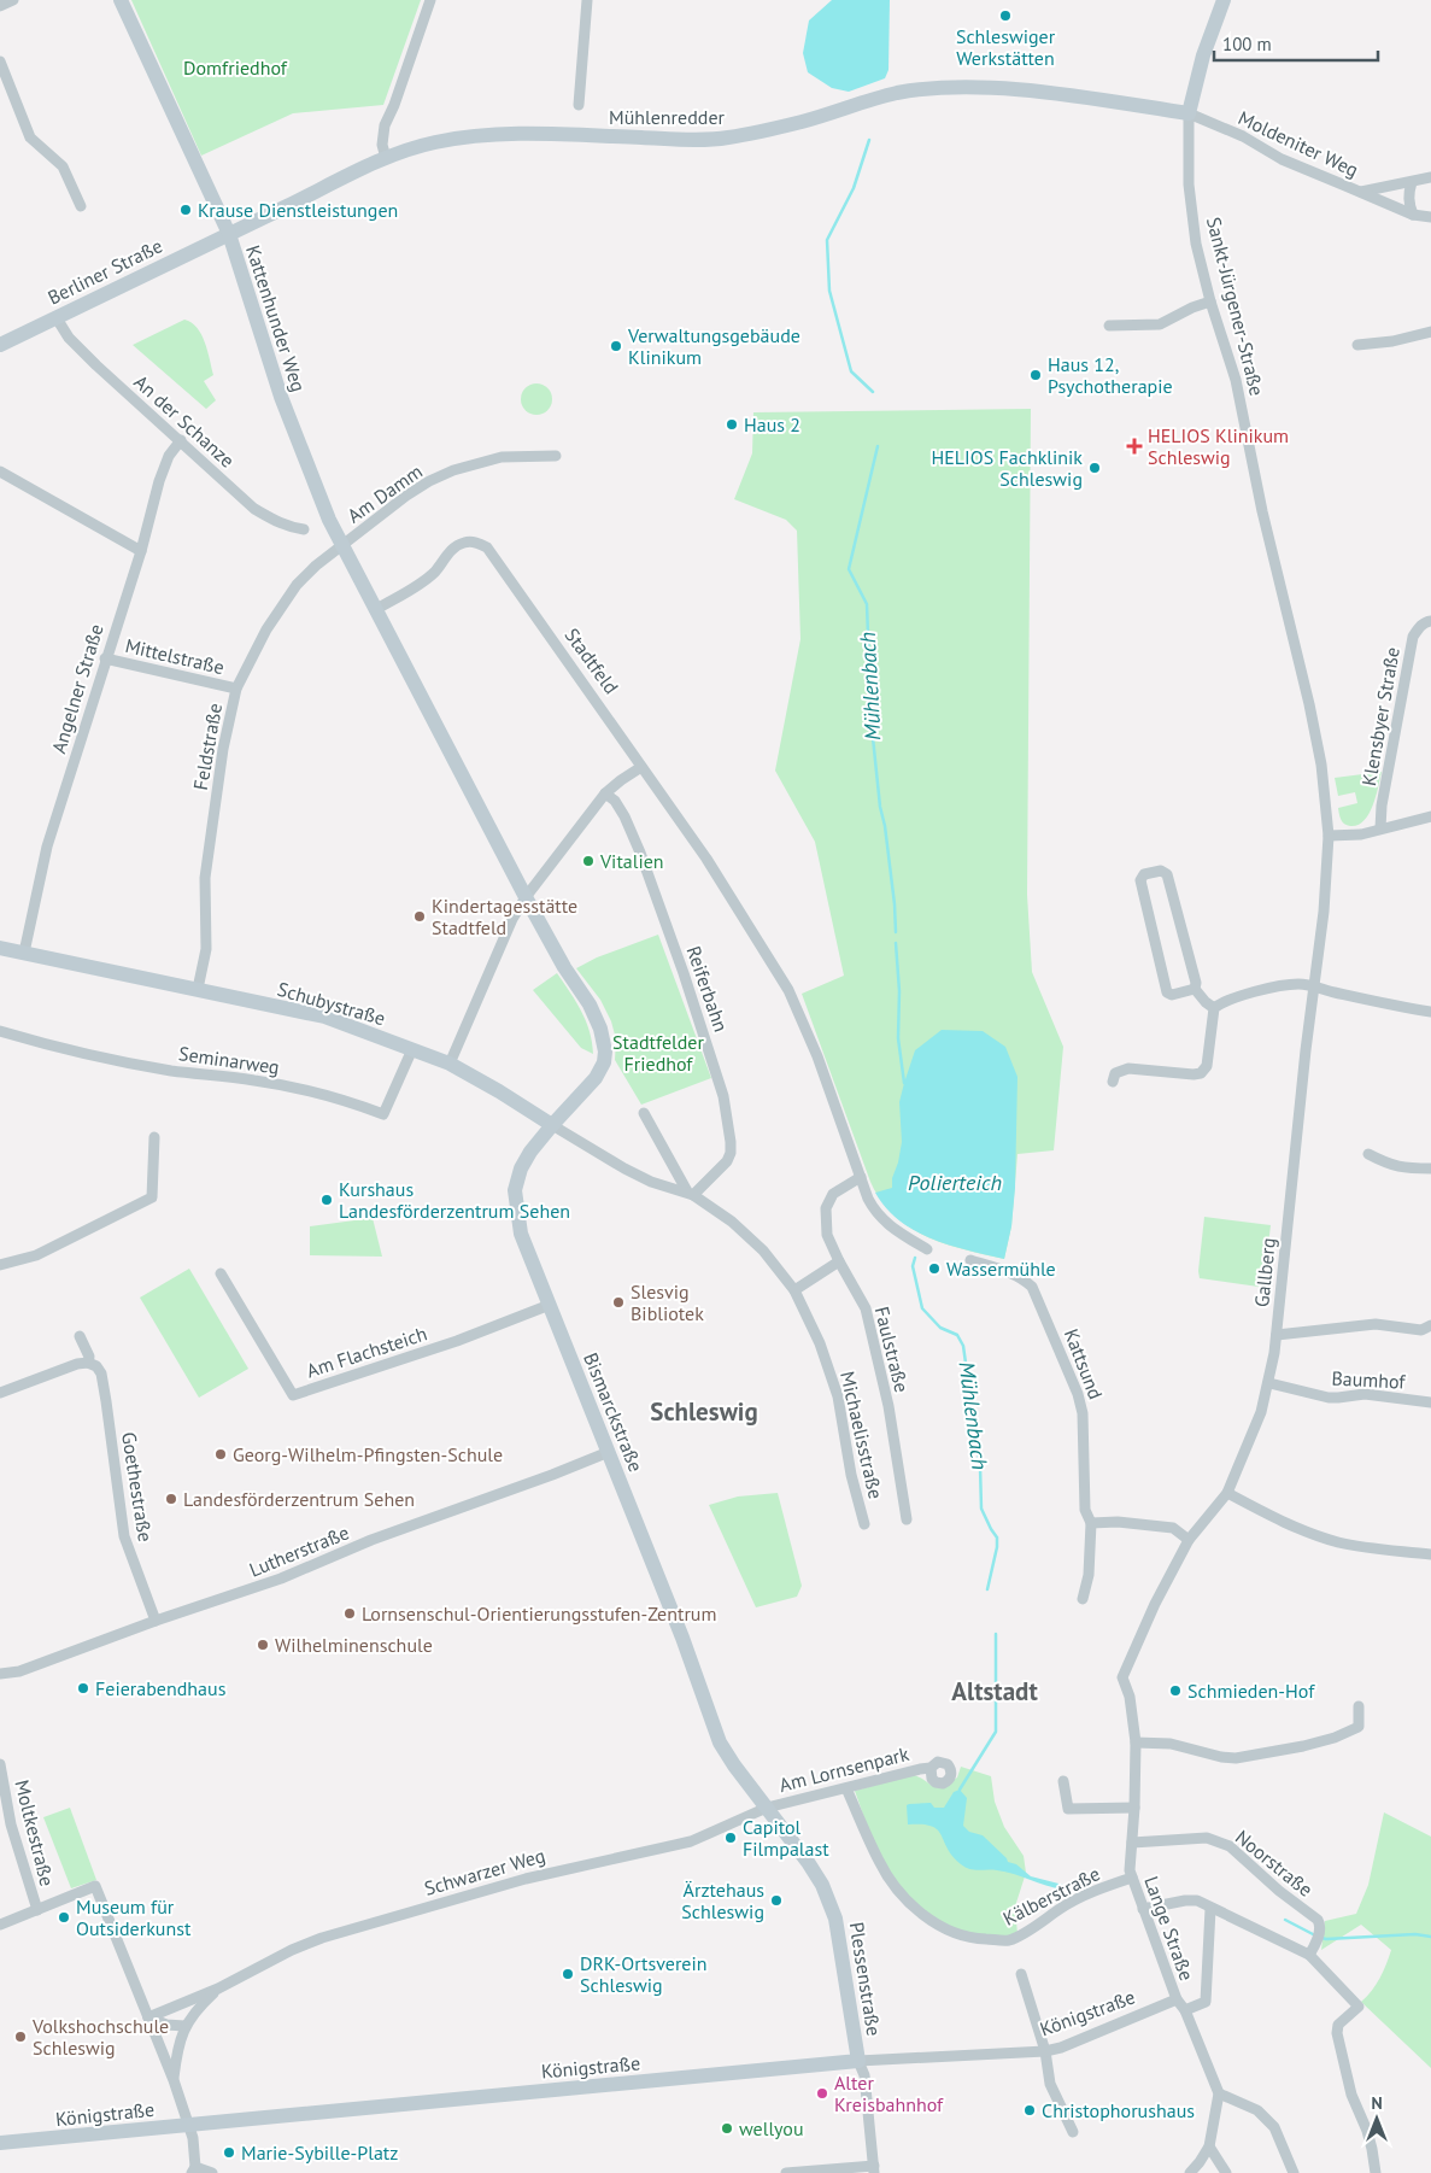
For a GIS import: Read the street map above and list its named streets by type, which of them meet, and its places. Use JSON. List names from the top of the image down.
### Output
{
  "streets": {
    "street": [
      "Mühlenredder",
      "Moldeniter Weg",
      "Berliner Straße",
      "Sankt-Jürgener-Straße",
      "Kattenhunder Weg",
      "An der Schanze",
      "Am Damm",
      "Mittelstraße",
      "Stadtfeld",
      "Angelner Straße",
      "Klensbyer Straße",
      "Feldstraße",
      "Reiferbahn",
      "Schubystraße",
      "Seminarweg",
      "Gallberg",
      "Faulstraße",
      "Am Flachsteich",
      "Kattsund",
      "Baumhof",
      "Bismarckstraße",
      "Michaelisstraße",
      "Goethestraße",
      "Lutherstraße",
      "Am Lornsenpark",
      "Moltkestraße",
      "Noorstraße",
      "Schwarzer Weg",
      "Kälberstraße",
      "Lange Straße",
      "Plessenstraße",
      "Königstraße"
    ]
  },
  "crossings": [
    ["Mühlenredder", "Moldeniter Weg"],
    ["Mühlenredder", "Berliner Straße"],
    ["Mühlenredder", "Sankt-Jürgener-Straße"],
    ["Mühlenredder", "Kattenhunder Weg"],
    ["Moldeniter Weg", "Sankt-Jürgener-Straße"],
    ["Berliner Straße", "Kattenhunder Weg"],
    ["Berliner Straße", "An der Schanze"],
    ["Sankt-Jürgener-Straße", "Gallberg"],
    ["Kattenhunder Weg", "Am Damm"],
    ["Kattenhunder Weg", "Stadtfeld"],
    ["Kattenhunder Weg", "Feldstraße"],
    ["An der Schanze", "Angelner Straße"],
    ["Am Damm", "Feldstraße"],
    ["Mittelstraße", "Angelner Straße"],
    ["Mittelstraße", "Feldstraße"],
    ["Angelner Straße", "Schubystraße"],
    ["Feldstraße", "Schubystraße"],
    ["Reiferbahn", "Michaelisstraße"],
    ["Schubystraße", "Seminarweg"],
    ["Schubystraße", "Bismarckstraße"],
    ["Schubystraße", "Michaelisstraße"],
    ["Gallberg", "Baumhof"],
    ["Gallberg", "Lange Straße"],
    ["Am Flachsteich", "Bismarckstraße"],
    ["Bismarckstraße", "Lutherstraße"],
    ["Bismarckstraße", "Plessenstraße"],
    ["Goethestraße", "Lutherstraße"],
    ["Am Lornsenpark", "Schwarzer Weg"],
    ["Am Lornsenpark", "Kälberstraße"],
    ["Am Lornsenpark", "Plessenstraße"],
    ["Noorstraße", "Lange Straße"],
    ["Schwarzer Weg", "Plessenstraße"],
    ["Kälberstraße", "Lange Straße"],
    ["Lange Straße", "Königstraße"],
    ["Plessenstraße", "Königstraße"]
  ],
  "districts": ["Schleswig", "Altstadt"],
  "water": ["Mühlenbach", "Polierteich"],
  "parks": ["Domfriedhof", "Stadtfelder Friedhof"],
  "places": {
    "other": [
      "Schleswiger Werkstätten",
      "Krause Dienstleistungen",
      "Verwaltungsgebäude Klinikum",
      "Haus 12, Psychotherapie",
      "Haus 2",
      "HELIOS Fachklinik Schleswig",
      "Vitalien",
      "Kindertagesstätte Stadtfeld",
      "Kurshaus Landesförderzentrum Sehen",
      "Wassermühle",
      "Slesvig Bibliotek",
      "Georg-Wilhelm-Pfingsten-Schule",
      "Landesförderzentrum Sehen",
      "Lornsenschul-Orientierungsstufen-Zentrum",
      "Wilhelminenschule",
      "Feierabendhaus",
      "Schmieden-Hof",
      "Capitol Filmpalast",
      "Ärztehaus Schleswig",
      "Museum für Outsiderkunst",
      "DRK-Ortsverein Schleswig",
      "Volkshochschule Schleswig",
      "Alter Kreisbahnhof",
      "Christophorushaus",
      "wellyou",
      "Marie-Sybille-Platz"
    ],
    "health": ["HELIOS Klinikum Schleswig"]
  },
  "scale_bar": "100 m",
  "north": "top"
}
